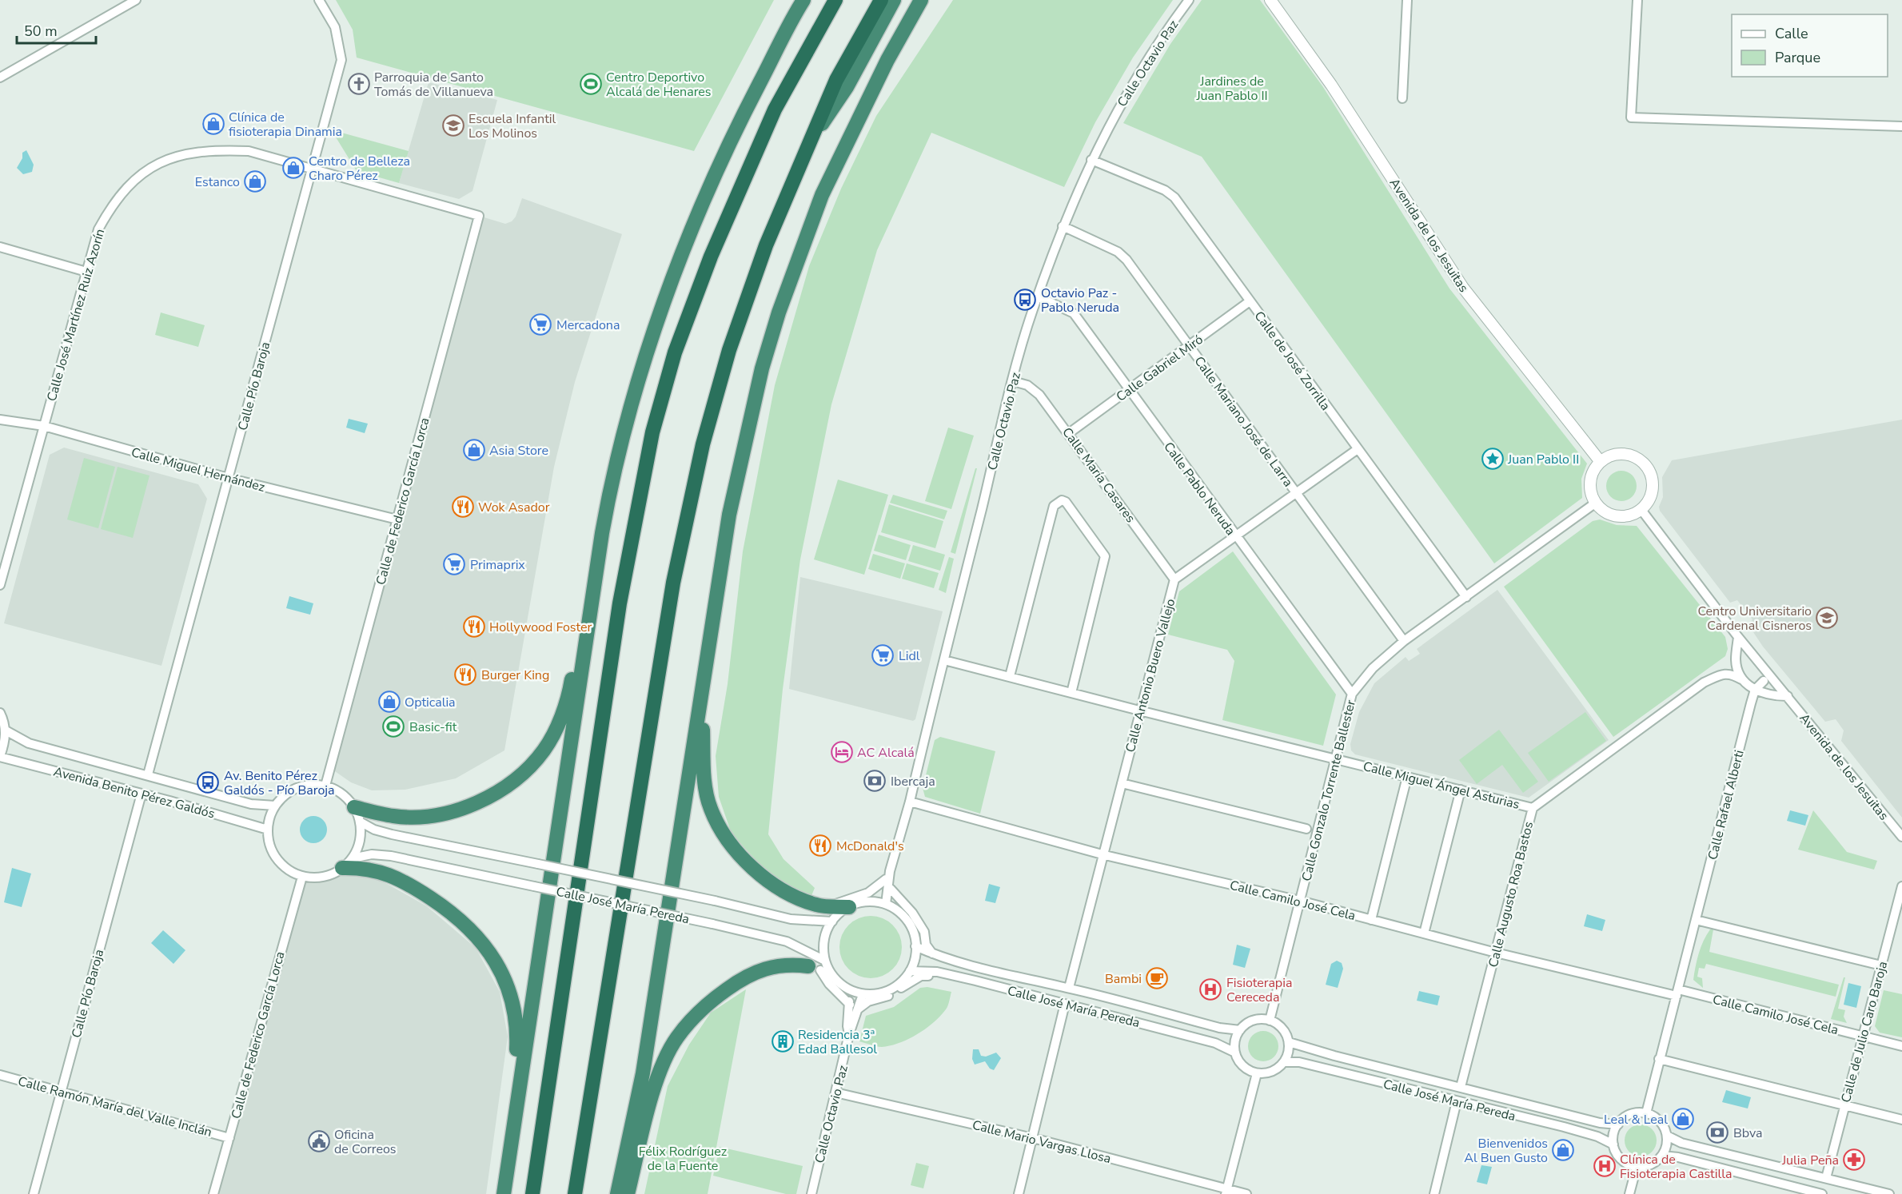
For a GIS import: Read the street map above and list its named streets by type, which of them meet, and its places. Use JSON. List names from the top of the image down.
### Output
{
  "streets": {
    "street": [
      "Calle Octavio Paz",
      "Avenida de los Jesuitas",
      "Calle José Martínez Ruiz Azorín",
      "Calle de José Zorrilla",
      "Calle Gabriel Miró",
      "Calle Pío Baroja",
      "Calle Mariano José de Larra",
      "Calle Miguel Hernández",
      "Calle María Casares",
      "Calle Pablo Neruda",
      "Calle de Federico García Lorca",
      "Calle Antonio Buero Vallejo",
      "Calle Miguel Ángel Asturias",
      "Calle Gonzalo Torrente Ballester",
      "Avenida Benito Pérez Galdós",
      "Calle Rafael Alberti",
      "Calle Augusto Roa Bastos",
      "Calle Camilo José Cela",
      "Calle José María Pereda",
      "Calle de Julio Caro Baroja",
      "Calle Ramón María del Valle Inclán",
      "Calle Mario Vargas Llosa"
    ]
  },
  "crossings": [
    ["Calle Octavio Paz", "Calle de José Zorrilla"],
    ["Calle Octavio Paz", "Calle Mariano José de Larra"],
    ["Calle Octavio Paz", "Calle María Casares"],
    ["Calle Octavio Paz", "Calle Pablo Neruda"],
    ["Calle Octavio Paz", "Calle Miguel Ángel Asturias"],
    ["Calle Octavio Paz", "Calle Camilo José Cela"],
    ["Calle Octavio Paz", "Calle José María Pereda"],
    ["Calle Octavio Paz", "Calle Mario Vargas Llosa"],
    ["Avenida de los Jesuitas", "Calle Gonzalo Torrente Ballester"],
    ["Calle José Martínez Ruiz Azorín", "Calle Pío Baroja"],
    ["Calle José Martínez Ruiz Azorín", "Calle Miguel Hernández"],
    ["Calle José Martínez Ruiz Azorín", "Calle de Federico García Lorca"],
    ["Calle de José Zorrilla", "Calle Gabriel Miró"],
    ["Calle de José Zorrilla", "Calle Gonzalo Torrente Ballester"],
    ["Calle Gabriel Miró", "Calle Mariano José de Larra"],
    ["Calle Gabriel Miró", "Calle María Casares"],
    ["Calle Gabriel Miró", "Calle Pablo Neruda"],
    ["Calle Pío Baroja", "Calle Miguel Hernández"],
    ["Calle Pío Baroja", "Avenida Benito Pérez Galdós"],
    ["Calle Pío Baroja", "Calle Ramón María del Valle Inclán"],
    ["Calle Mariano José de Larra", "Calle Gonzalo Torrente Ballester"],
    ["Calle Miguel Hernández", "Calle de Federico García Lorca"],
    ["Calle María Casares", "Calle Antonio Buero Vallejo"],
    ["Calle Pablo Neruda", "Calle Gonzalo Torrente Ballester"],
    ["Calle de Federico García Lorca", "Avenida Benito Pérez Galdós"],
    ["Calle de Federico García Lorca", "Calle José María Pereda"],
    ["Calle de Federico García Lorca", "Calle Ramón María del Valle Inclán"],
    ["Calle Antonio Buero Vallejo", "Calle Miguel Ángel Asturias"],
    ["Calle Antonio Buero Vallejo", "Calle Camilo José Cela"],
    ["Calle Antonio Buero Vallejo", "Calle José María Pereda"],
    ["Calle Miguel Ángel Asturias", "Calle Gonzalo Torrente Ballester"],
    ["Calle Miguel Ángel Asturias", "Calle Augusto Roa Bastos"],
    ["Calle Gonzalo Torrente Ballester", "Calle Camilo José Cela"],
    ["Calle Gonzalo Torrente Ballester", "Calle José María Pereda"],
    ["Avenida Benito Pérez Galdós", "Calle José María Pereda"],
    ["Calle Rafael Alberti", "Calle Camilo José Cela"],
    ["Calle Rafael Alberti", "Calle José María Pereda"],
    ["Calle Augusto Roa Bastos", "Calle Camilo José Cela"],
    ["Calle Augusto Roa Bastos", "Calle José María Pereda"],
    ["Calle Camilo José Cela", "Calle de Julio Caro Baroja"]
  ],
  "parks": ["Jardines de Juan Pablo II", "Félix Rodríguez de la Fuente"],
  "places": {
    "church": ["Parroquia de Santo Tomás de Villanueva"],
    "sports": ["Centro Deportivo Alcalá de Henares", "Basic-fit"],
    "shop": [
      "Clínica de fisioterapia Dinamia",
      "Centro de Belleza Charo Pérez",
      "Estanco",
      "Asia Store",
      "Opticalia",
      "Leal & Leal",
      "Bienvenidos Al Buen Gusto"
    ],
    "school or university": ["Escuela Infantil Los Molinos", "Centro Universitario Cardenal Cisneros"],
    "bus stop": ["Octavio Paz - Pablo Neruda", "Av. Benito Pérez Galdós - Pío Baroja"],
    "supermarket": ["Mercadona", "Primaprix", "Lidl"],
    "place": ["Juan Pablo II"],
    "restaurant": [
      "Wok Asador",
      "Hollywood Foster",
      "Burger King",
      "McDonald's"
    ],
    "hotel": ["AC Alcalá"],
    "bank": ["Ibercaja", "Bbva"],
    "cafe": ["Bambi"],
    "hospital": ["Fisioterapia Cereceda", "Clínica de Fisioterapia Castilla"],
    "building": ["Residencia 3ª Edad Ballesol"],
    "public building": ["Oficina de Correos"],
    "pharmacy": ["Julia Peña"]
  },
  "legend": ["Calle", "Parque"],
  "scale_bar": "50 m"
}
